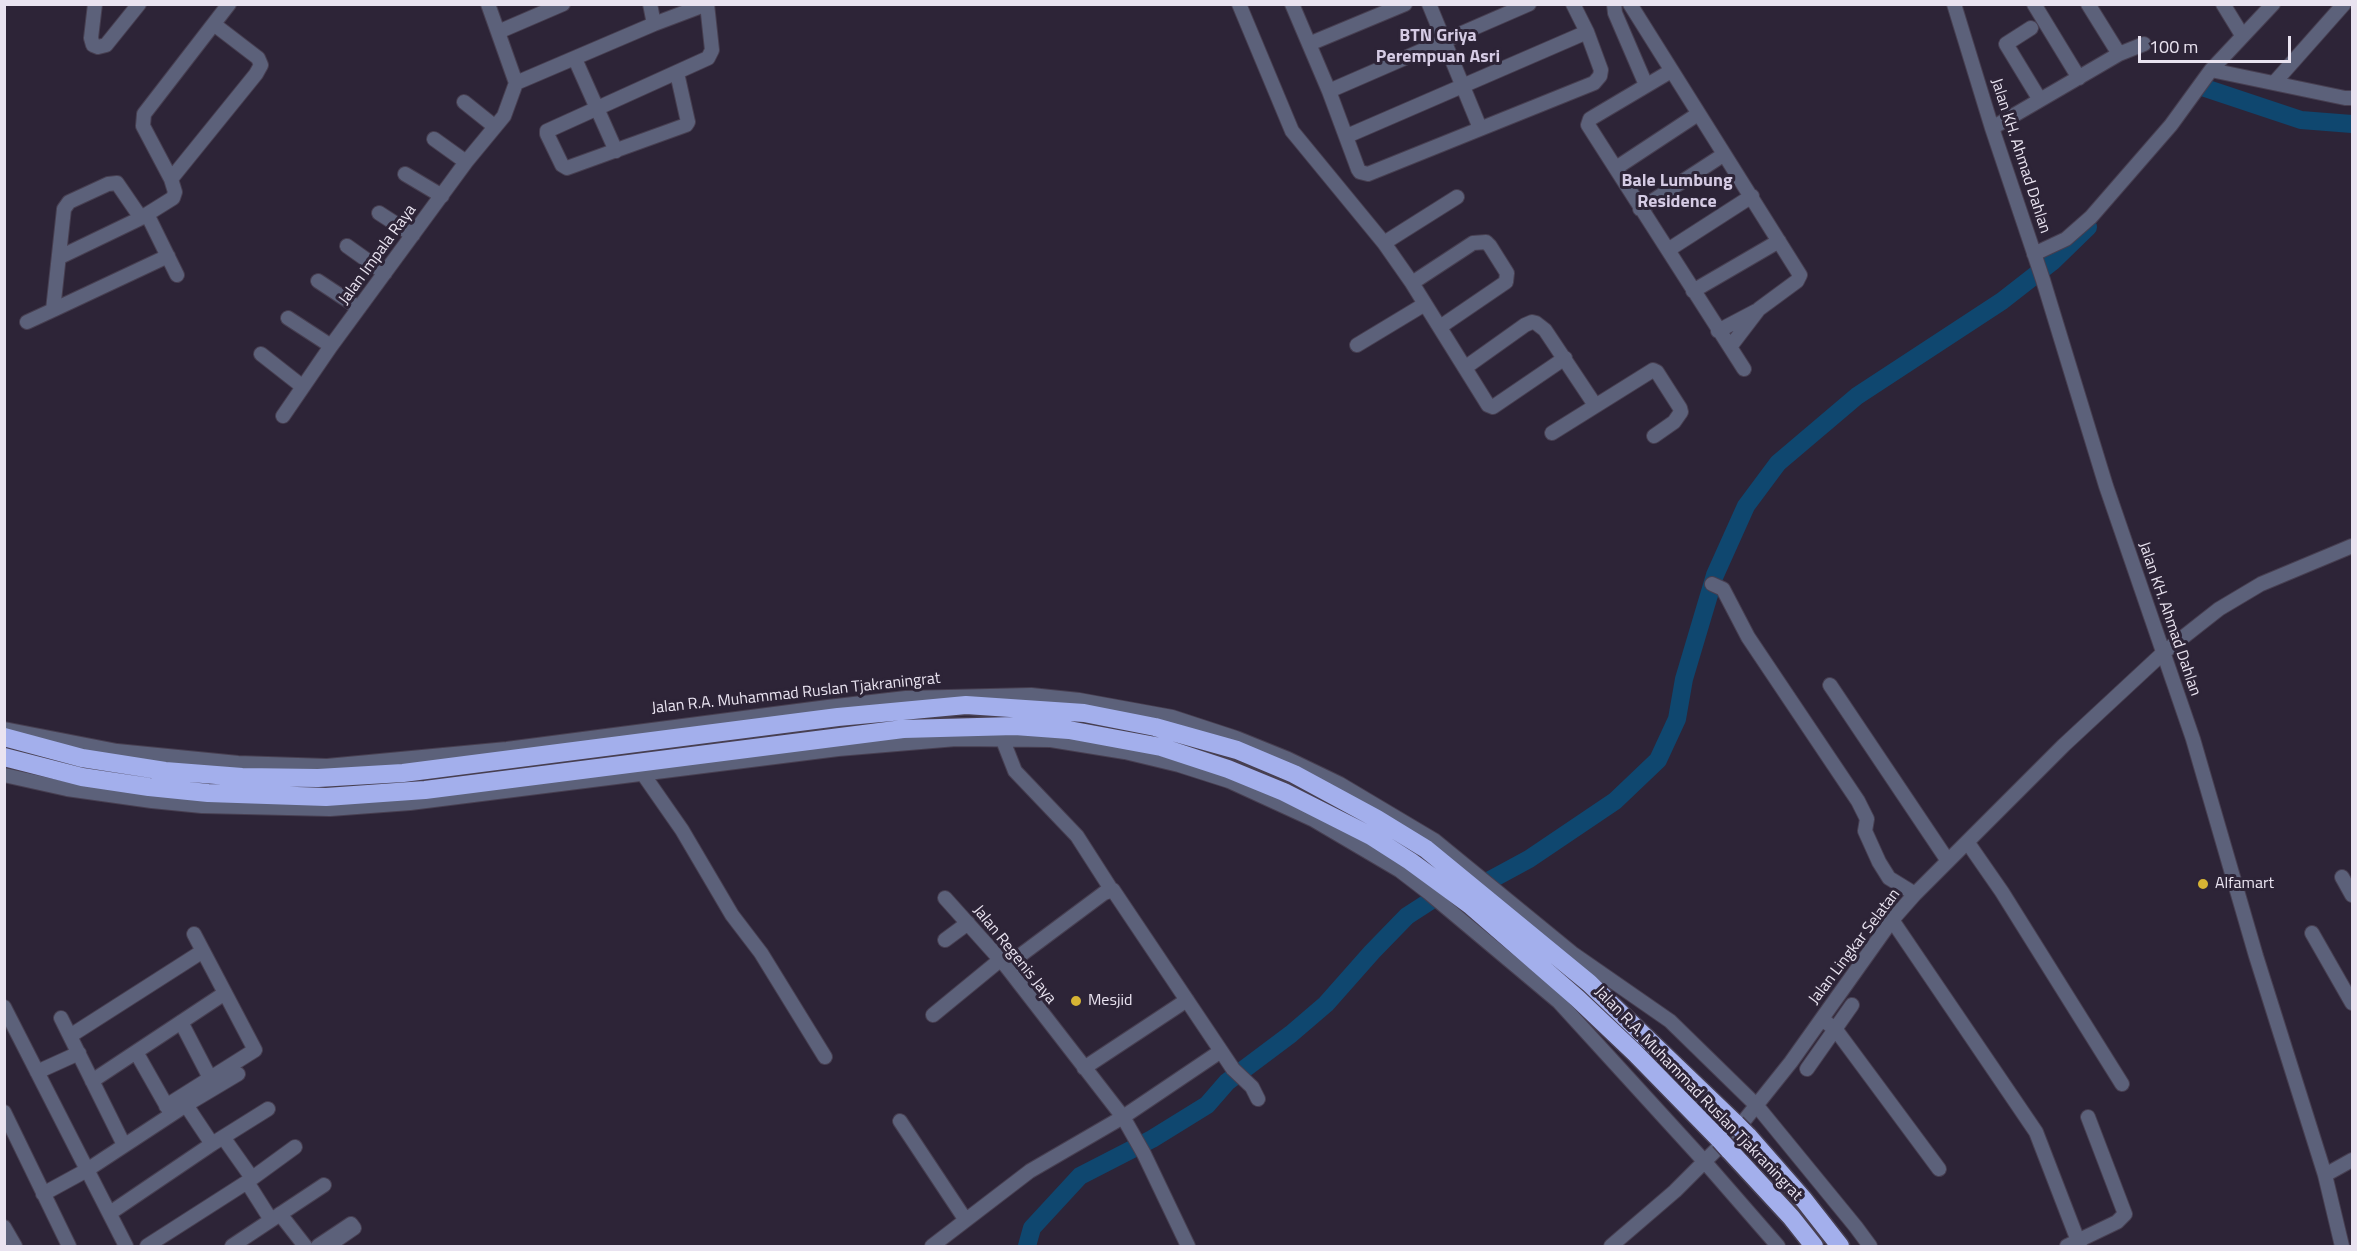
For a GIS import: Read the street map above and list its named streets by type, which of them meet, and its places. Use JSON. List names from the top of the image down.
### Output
{
  "streets": {
    "highway": ["Jalan R.A. Muhammad Ruslan Tjakraningrat"],
    "street": [
      "Jalan KH. Ahmad Dahlan",
      "Jalan Impala Raya",
      "Jalan Lingkar Selatan",
      "Jalan Regenis Jaya"
    ]
  },
  "crossings": [
    ["Jalan KH. Ahmad Dahlan", "Jalan Lingkar Selatan"],
    ["Jalan R.A. Muhammad Ruslan Tjakraningrat", "Jalan Lingkar Selatan"]
  ],
  "districts": ["BTN Griya Perempuan Asri", "Bale Lumbung Residence"],
  "places": ["Alfamart", "Mesjid"],
  "scale_bar": "100 m"
}
